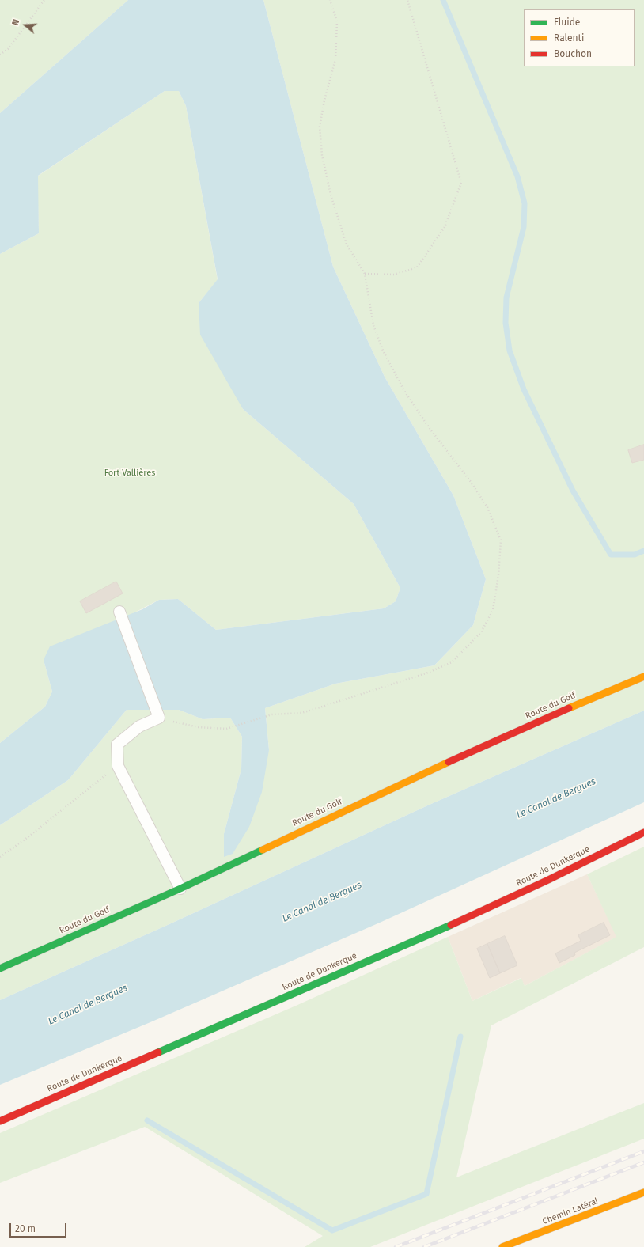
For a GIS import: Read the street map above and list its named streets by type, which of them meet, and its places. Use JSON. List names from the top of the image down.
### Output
{
  "streets": {
    "street": ["Route du Golf", "Route de Dunkerque", "Chemin Latéral"]
  },
  "water": ["Le Canal de Bergues"],
  "parks": ["Fort Vallières"],
  "legend": ["Fluide", "Ralenti", "Bouchon"],
  "scale_bar": "20 m",
  "north": "left"
}
